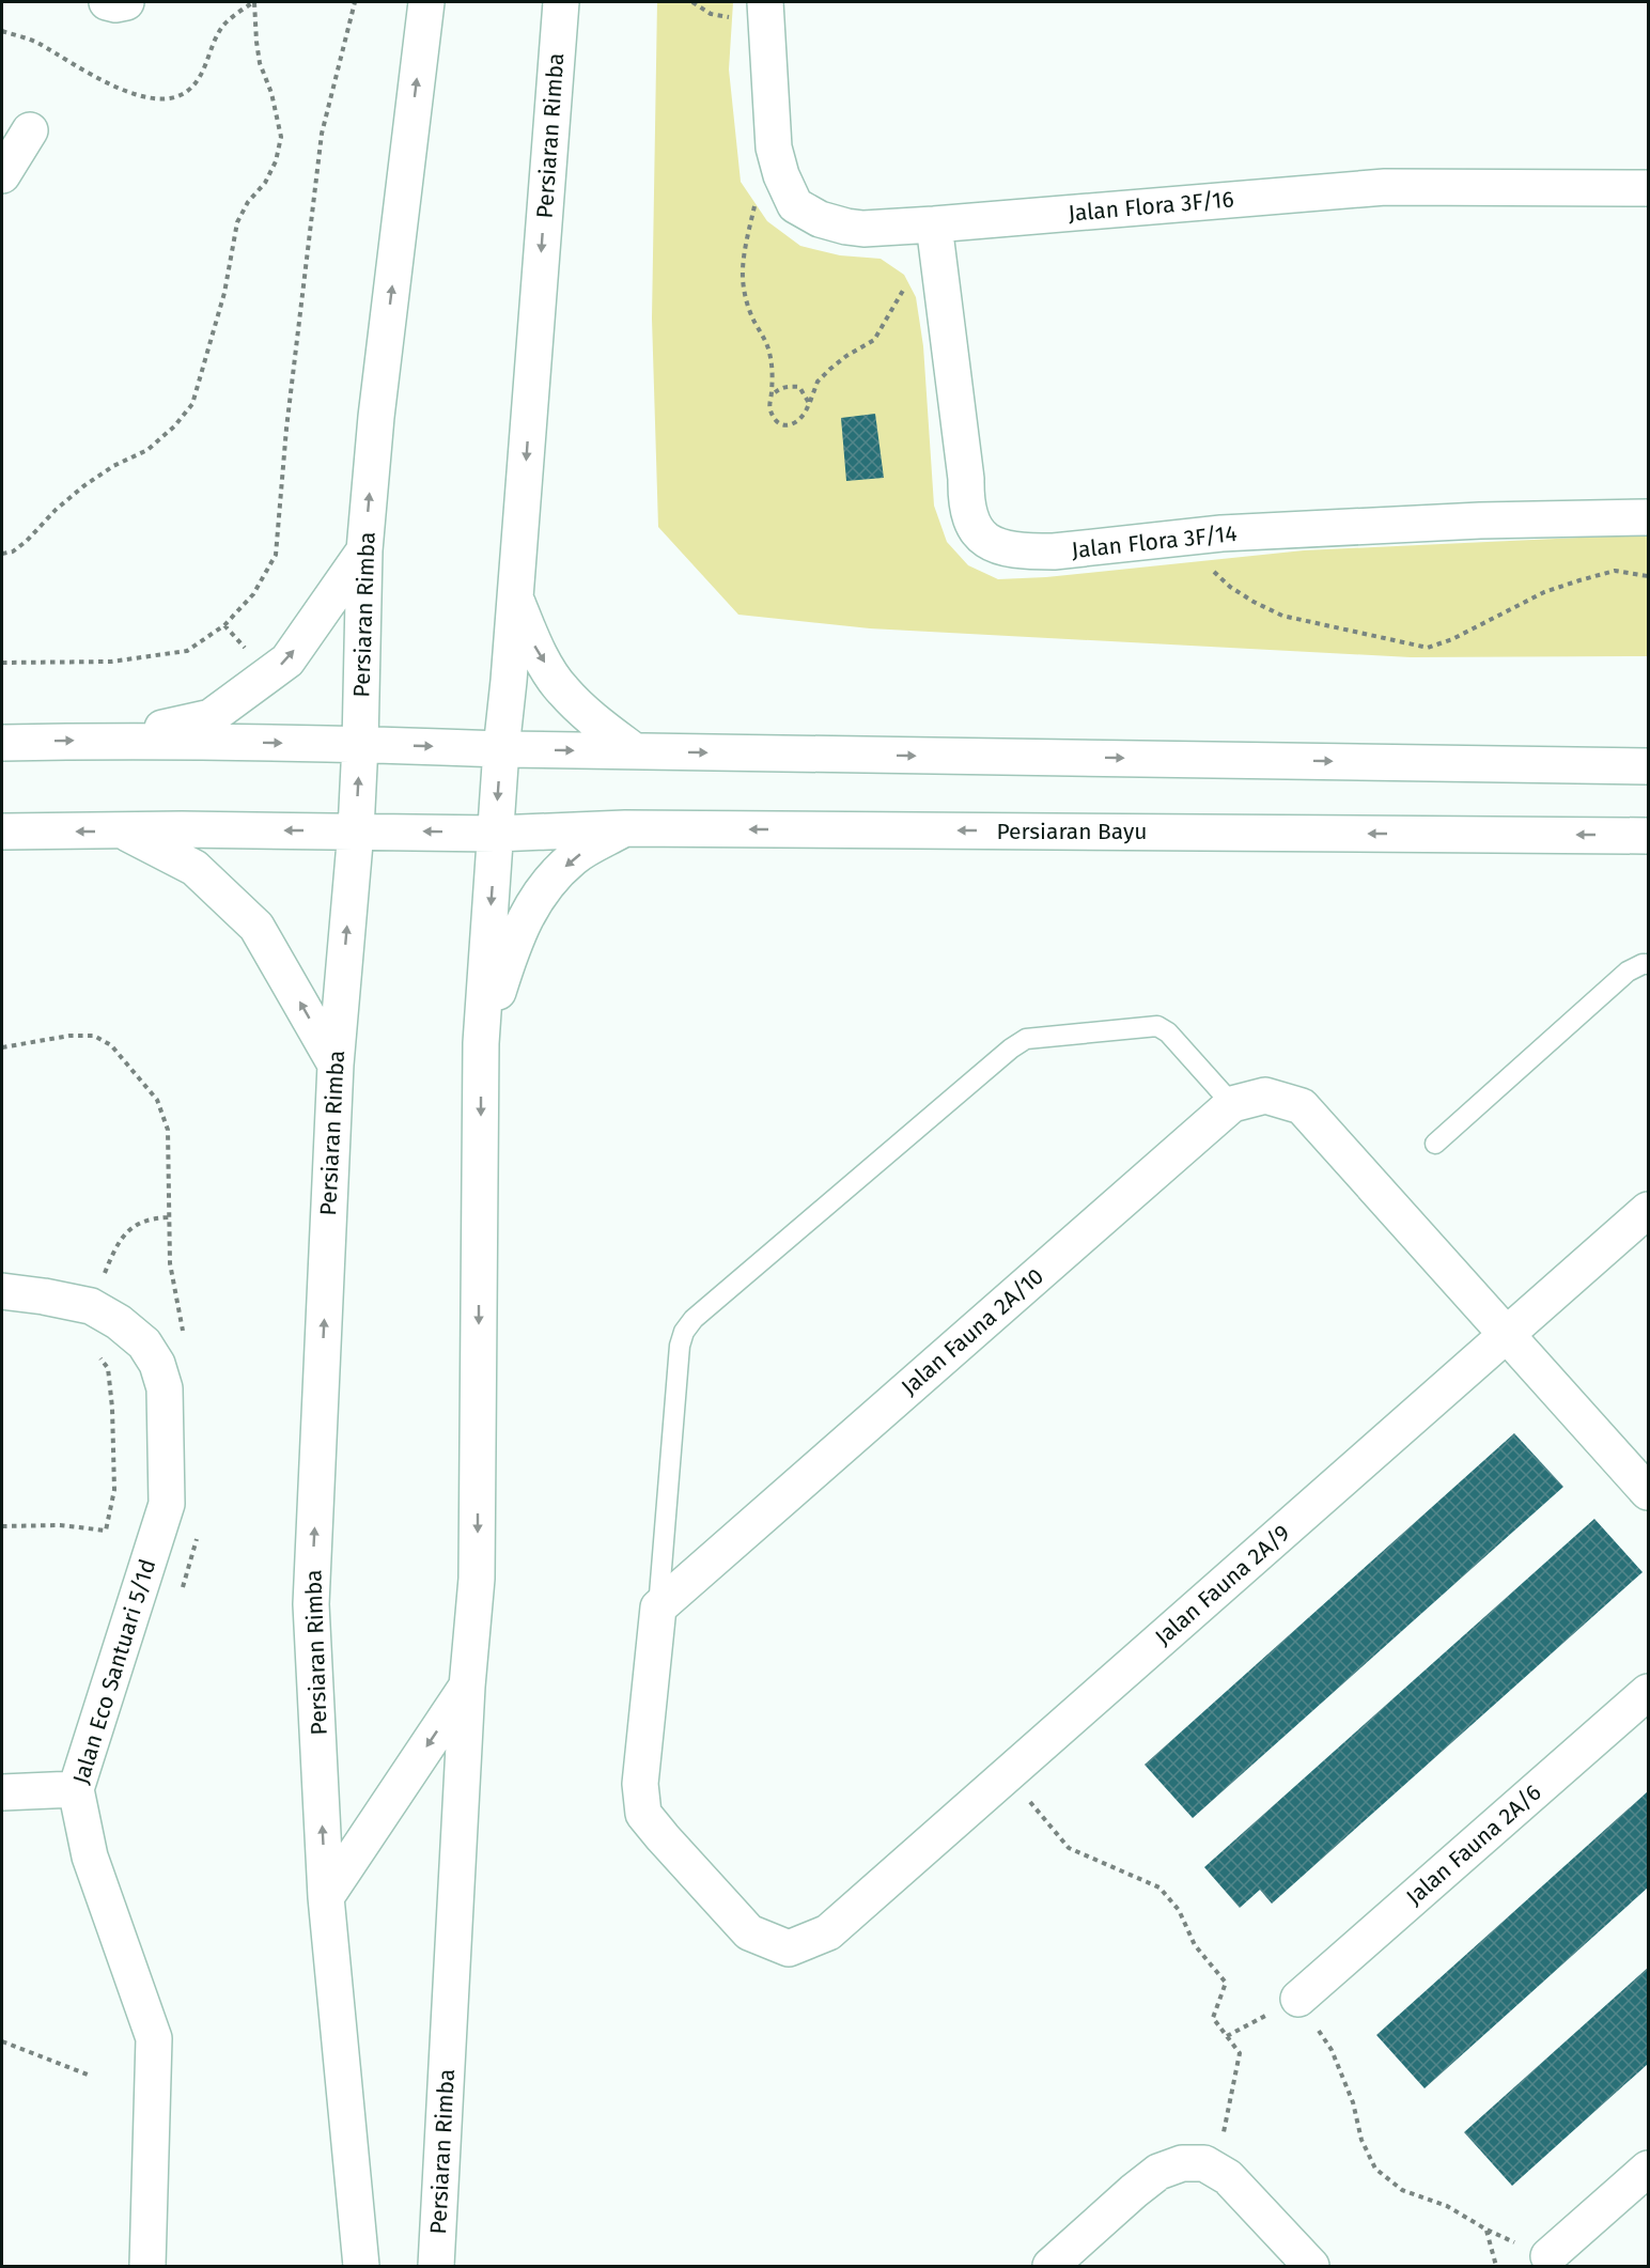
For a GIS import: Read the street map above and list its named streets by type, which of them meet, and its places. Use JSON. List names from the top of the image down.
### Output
{
  "streets": {
    "street": [
      "Persiaran Rimba",
      "Jalan Flora 3F/16",
      "Jalan Flora 3F/14",
      "Persiaran Bayu",
      "Jalan Fauna 2A/10",
      "Jalan Fauna 2A/9",
      "Jalan Eco Santuari 5/1d",
      "Jalan Fauna 2A/6"
    ]
  },
  "crossings": [
    ["Persiaran Rimba", "Persiaran Bayu"],
    ["Jalan Flora 3F/16", "Jalan Flora 3F/14"],
    ["Jalan Fauna 2A/10", "Jalan Fauna 2A/9"]
  ]
}
